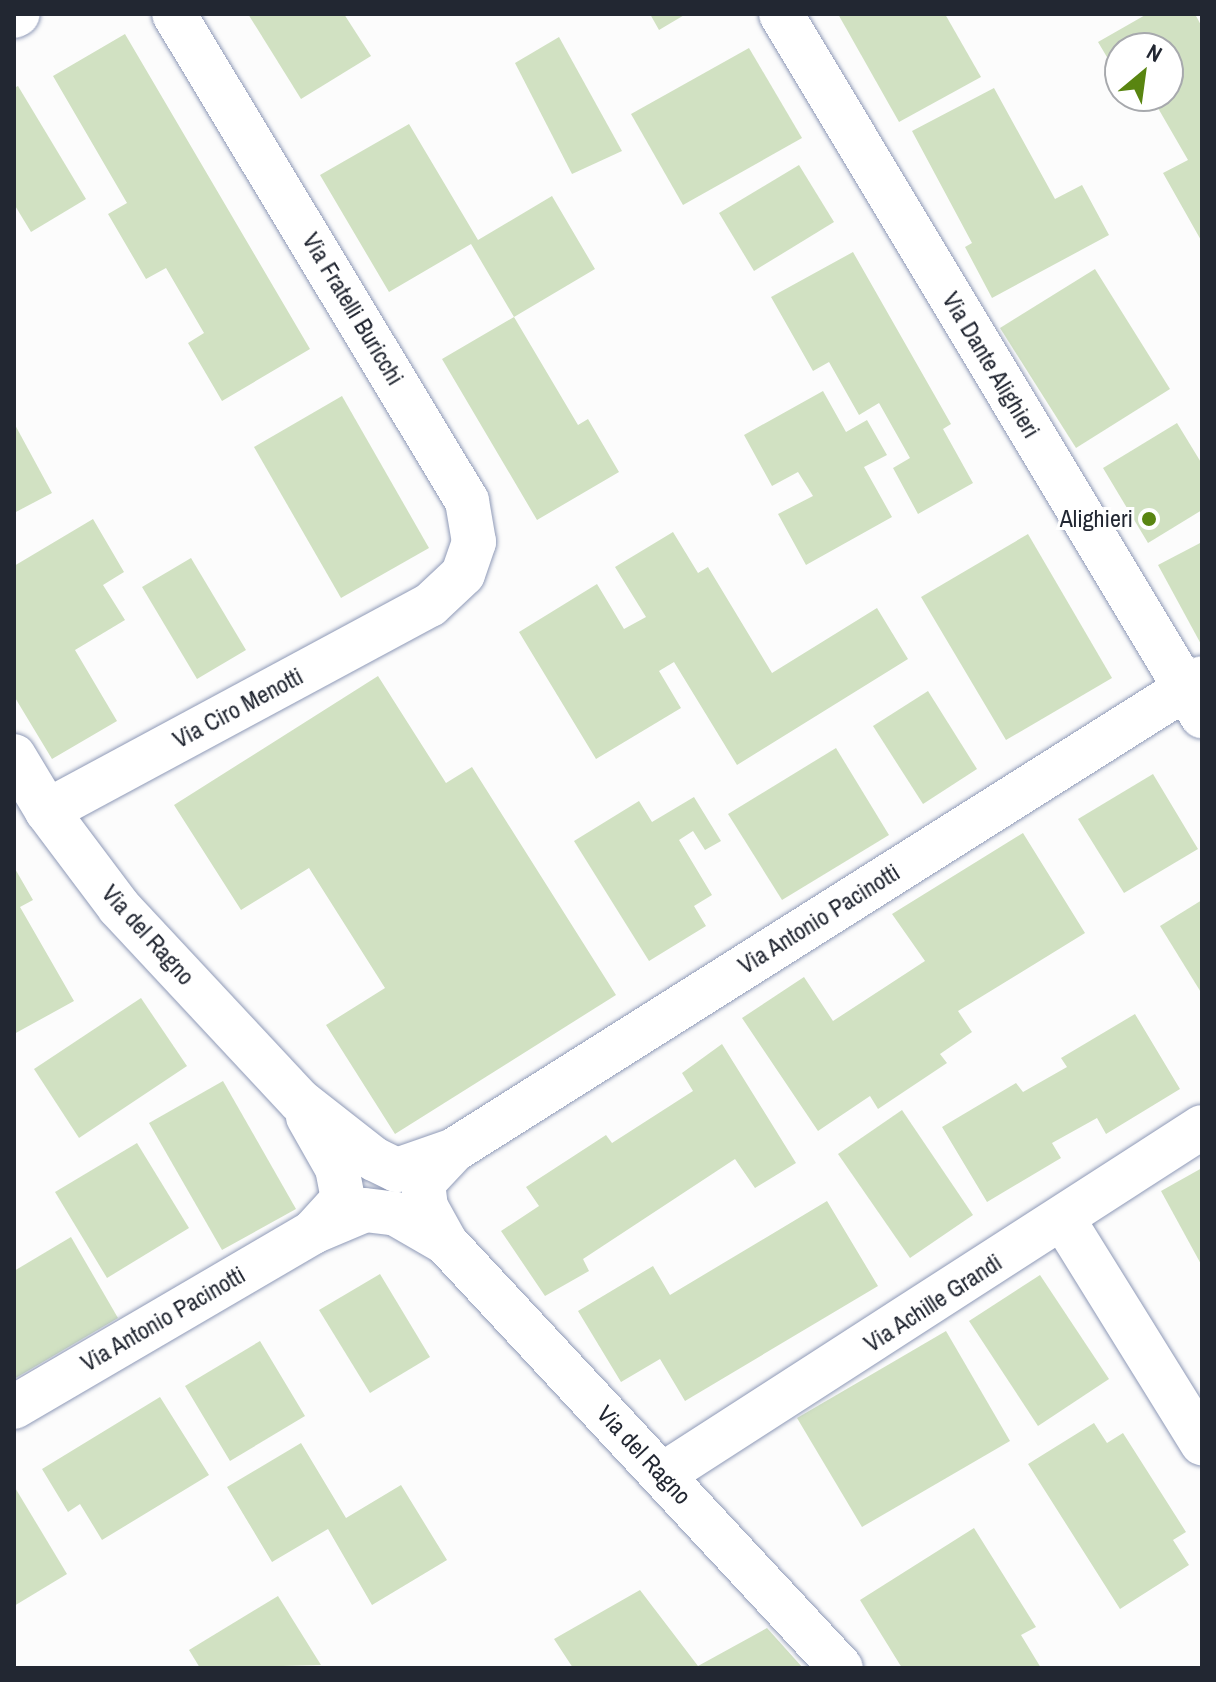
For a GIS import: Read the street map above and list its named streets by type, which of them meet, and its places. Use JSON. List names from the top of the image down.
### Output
{
  "streets": {
    "street": [
      "Via Fratelli Buricchi",
      "Via Dante Alighieri",
      "Via Ciro Menotti",
      "Via Antonio Pacinotti",
      "Via del Ragno",
      "Via Achille Grandi"
    ]
  },
  "crossings": [
    ["Via Fratelli Buricchi", "Via Ciro Menotti"],
    ["Via Dante Alighieri", "Via Antonio Pacinotti"],
    ["Via Ciro Menotti", "Via del Ragno"],
    ["Via del Ragno", "Via Achille Grandi"]
  ],
  "places": ["Alighieri"],
  "north": "top right"
}
